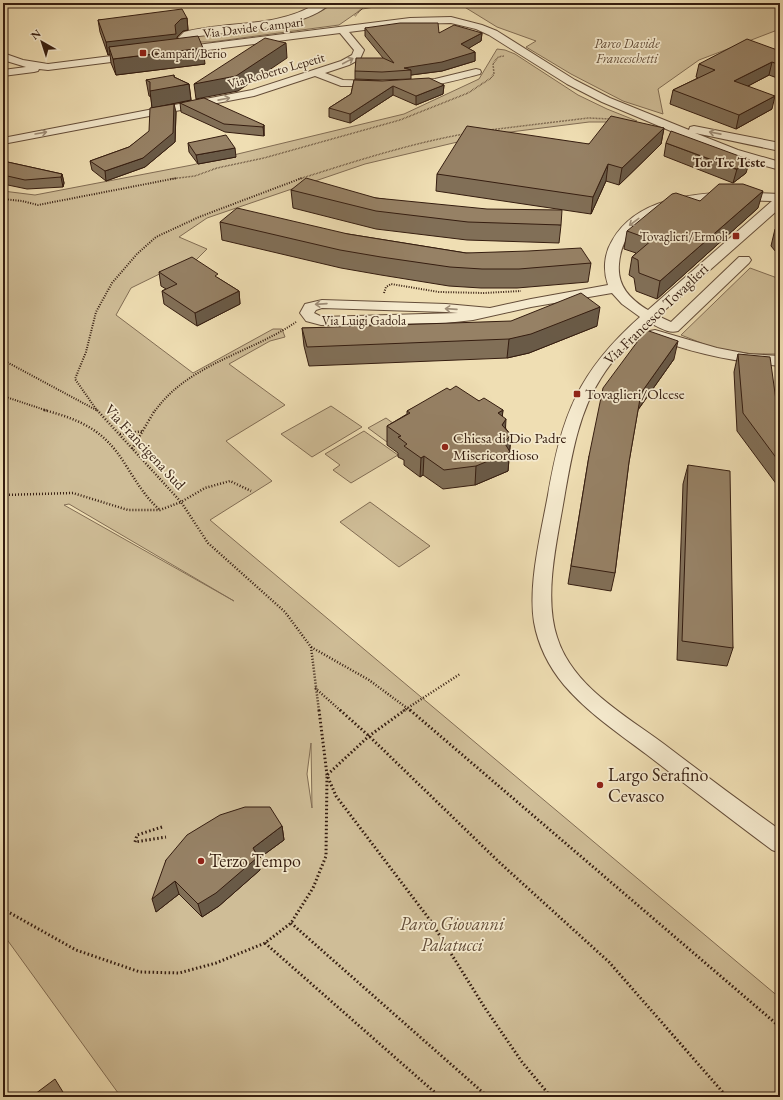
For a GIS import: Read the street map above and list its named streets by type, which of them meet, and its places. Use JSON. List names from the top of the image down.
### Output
{
  "streets": {
    "street": [
      "Via Davide Campari",
      "Via Roberto Lepetit",
      "Via Francesco Tovaglieri",
      "Via Luigi Gadola"
    ],
    "path": ["Via Francigena Sud"]
  },
  "crossings": [
    ["Via Davide Campari", "Via Roberto Lepetit"]
  ],
  "districts": ["Tor Tre Teste"],
  "parks": ["Parco Davide Franceschetti", "Parco Giovanni Palatucci"],
  "places": {
    "transit": ["Campari/Berio", "Tovaglieri/Ermoli", "Tovaglieri/Olcese"],
    "other": ["Chiesa di Dio Padre Misericordioso", "Largo Serafino Cevasco", "Terzo Tempo"]
  },
  "north": "top left"
}
